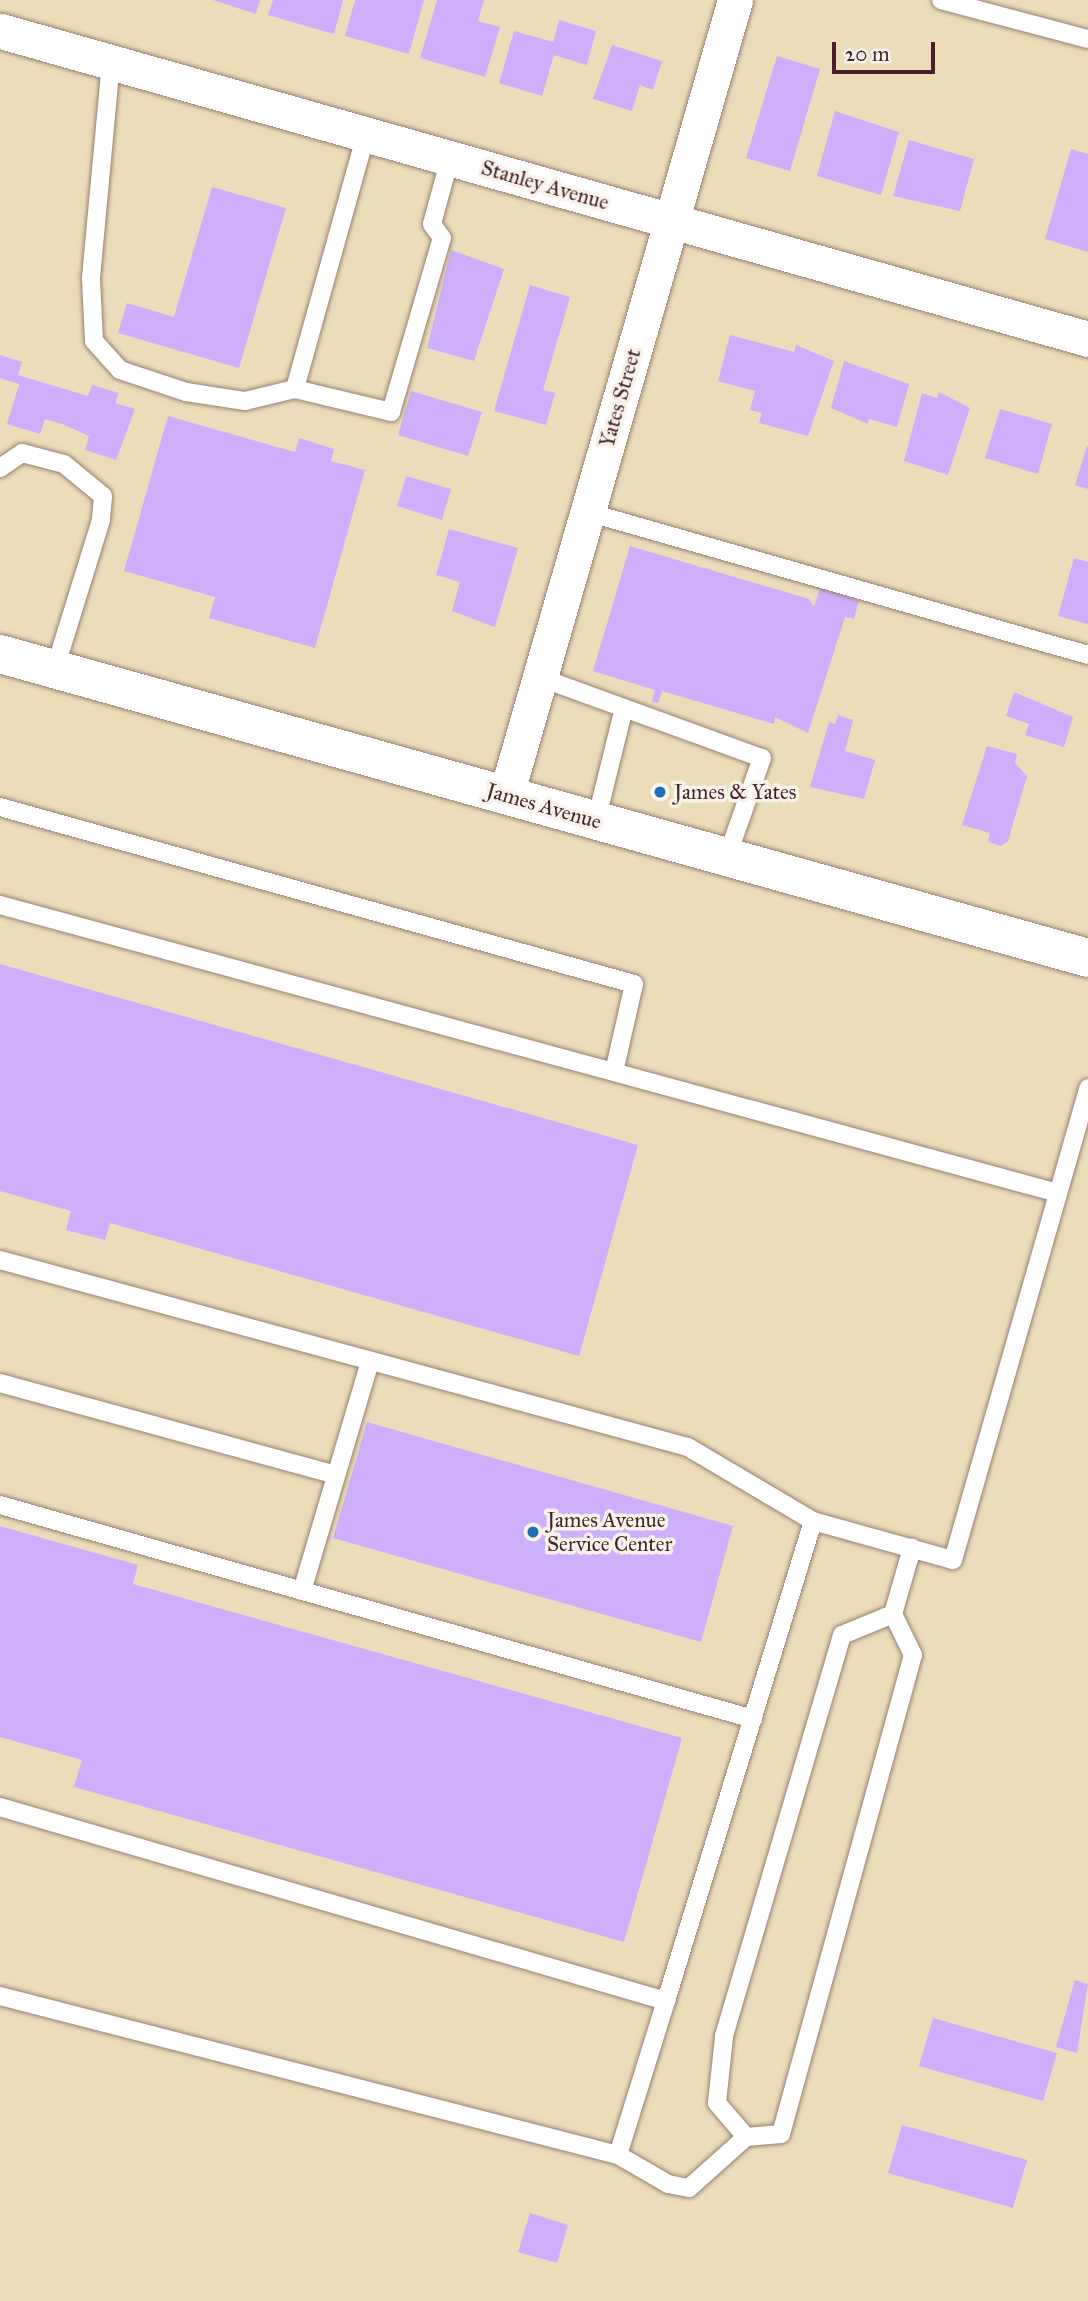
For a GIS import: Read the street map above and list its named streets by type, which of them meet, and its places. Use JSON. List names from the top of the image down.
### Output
{
  "streets": {
    "main road": ["James Avenue"],
    "street": ["Stanley Avenue", "Yates Street"]
  },
  "crossings": [
    ["Stanley Avenue", "Yates Street"],
    ["Yates Street", "James Avenue"]
  ],
  "places": ["James & Yates", "James Avenue Service Center"],
  "scale_bar": "20 m"
}
